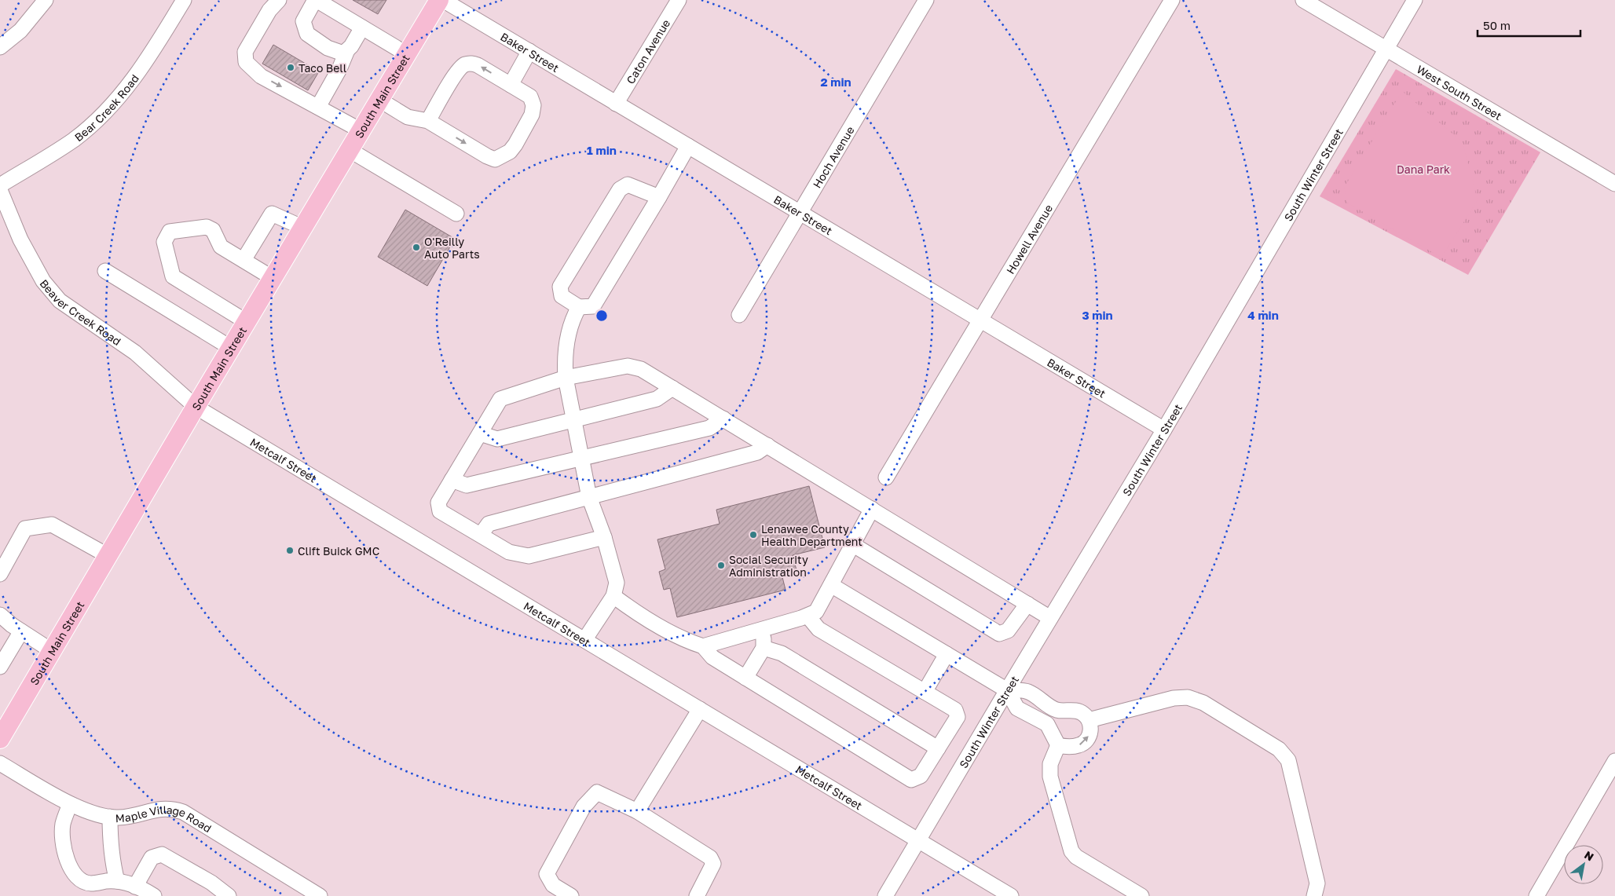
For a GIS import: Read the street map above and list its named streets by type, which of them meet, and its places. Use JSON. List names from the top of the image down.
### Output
{
  "streets": {
    "main road": ["South Main Street"],
    "street": [
      "Baker Street",
      "Caton Avenue",
      "West South Street",
      "Bear Creek Road",
      "Hoch Avenue",
      "South Winter Street",
      "Howell Avenue",
      "Beaver Creek Road",
      "Metcalf Street",
      "Maple Village Road"
    ]
  },
  "crossings": [
    ["Baker Street", "Caton Avenue"],
    ["Baker Street", "Hoch Avenue"],
    ["Baker Street", "South Winter Street"],
    ["Baker Street", "Howell Avenue"],
    ["West South Street", "South Winter Street"],
    ["South Main Street", "Beaver Creek Road"],
    ["South Main Street", "Metcalf Street"],
    ["South Winter Street", "Metcalf Street"],
    ["Beaver Creek Road", "Metcalf Street"]
  ],
  "parks": ["Dana Park"],
  "places": [
    "Taco Bell",
    "O'Reilly Auto Parts",
    "Lenawee County Health Department",
    "Clift Buick GMC",
    "Social Security Administration"
  ],
  "scale_bar": "50 m",
  "north": "top right",
  "rings": [
    "2 min",
    "1 min",
    "3 min",
    "4 min"
  ]
}
